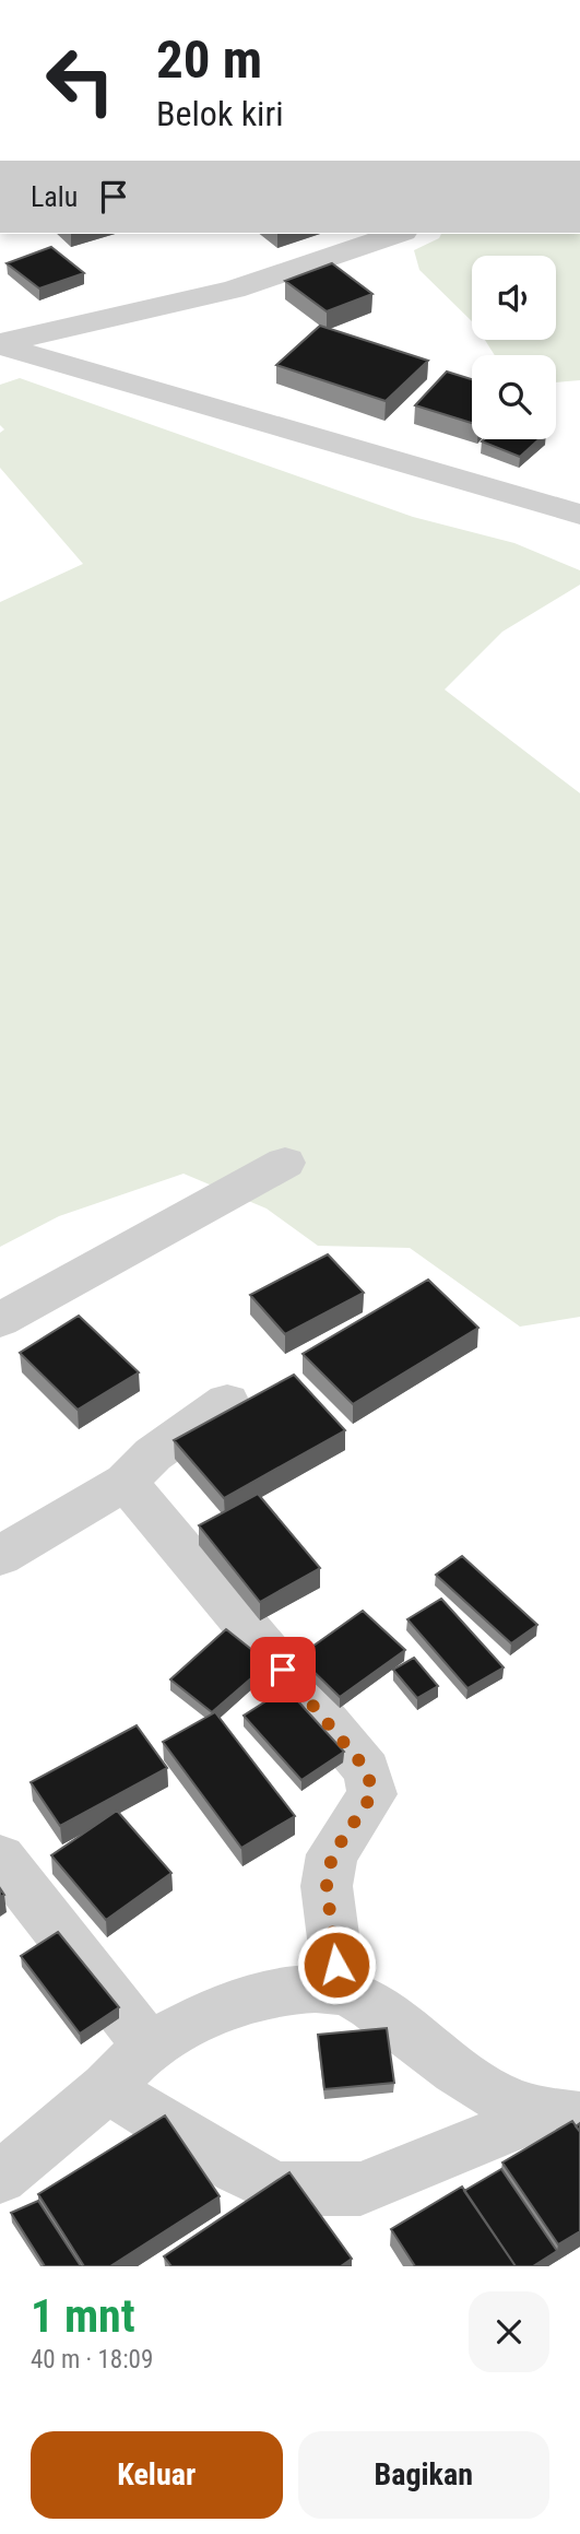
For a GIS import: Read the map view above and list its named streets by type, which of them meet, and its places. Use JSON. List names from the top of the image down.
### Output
{
  "page": {
    "turn": ["20 m", "Belok kiri"],
    "then": "Lalu",
    "heading": ["1 mnt", "40 m · 18:09"],
    "buttons": ["Keluar", "Bagikan"]
  }
}
